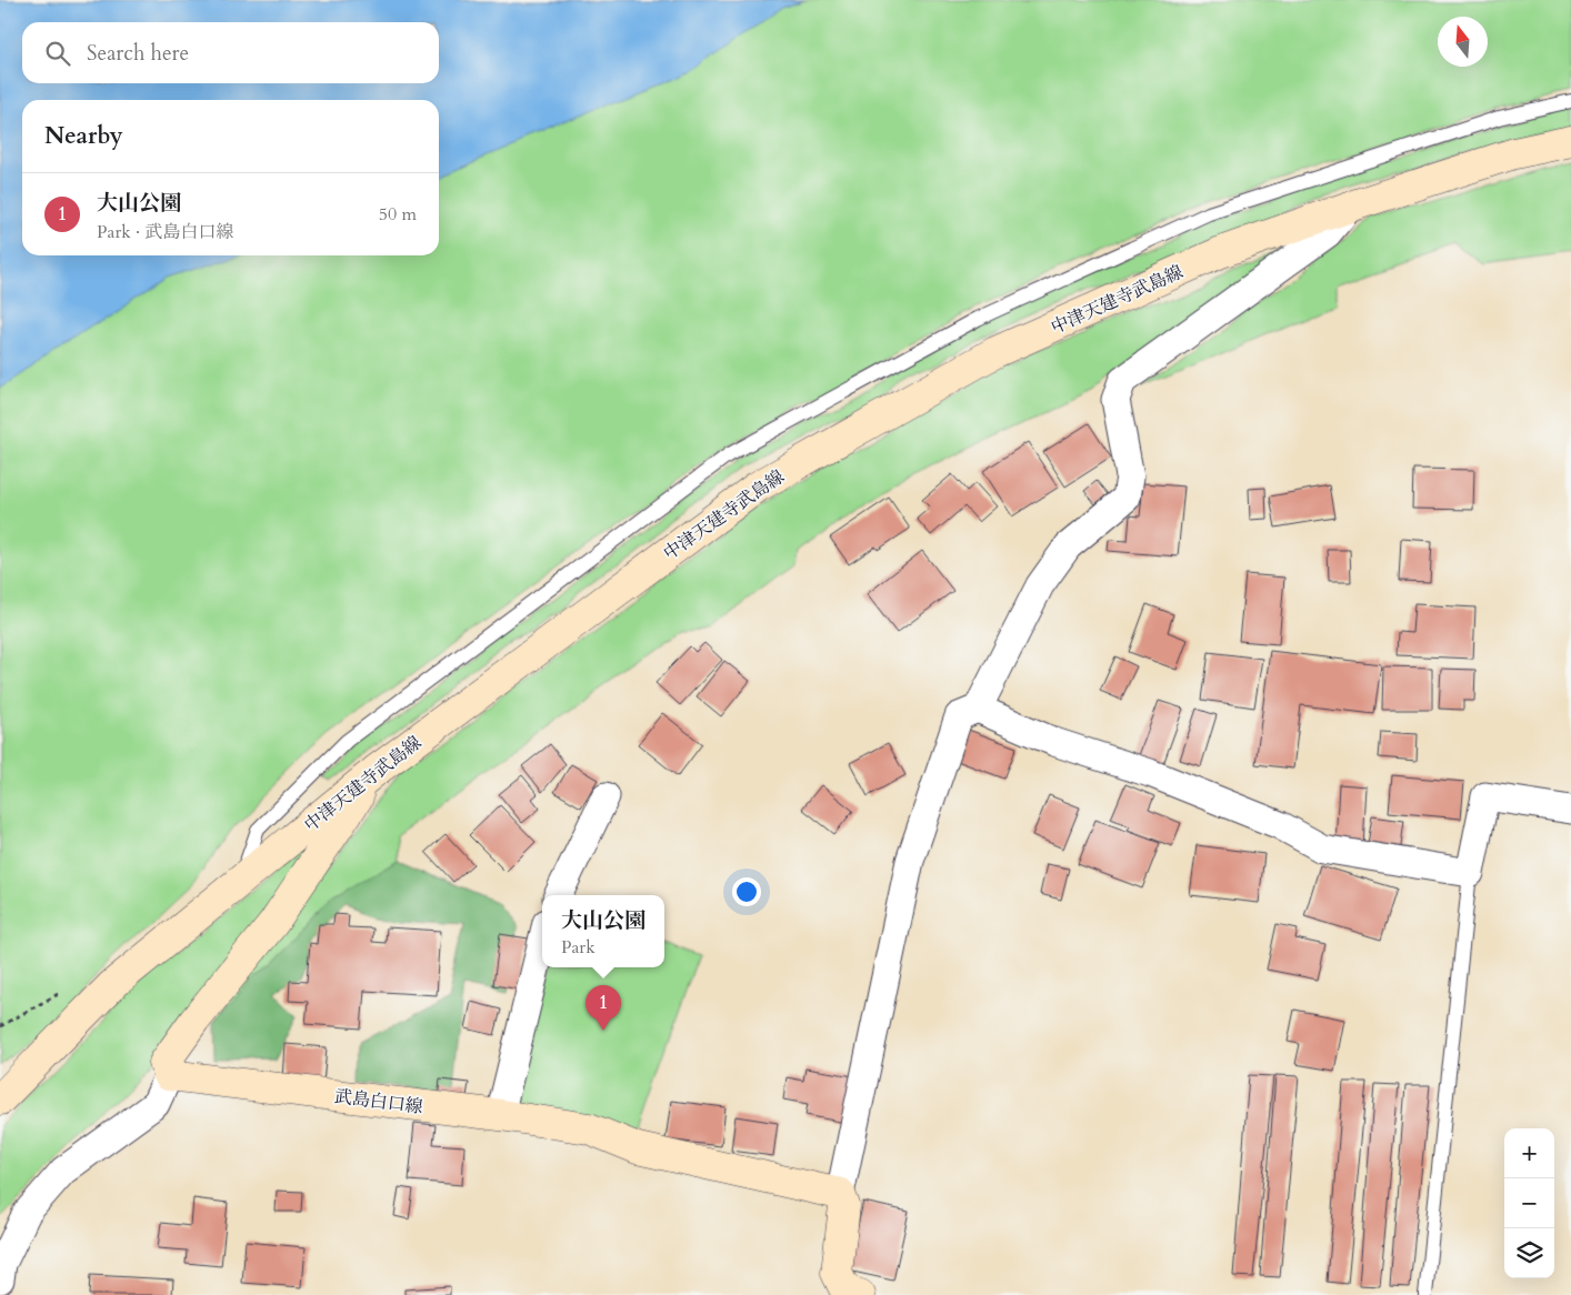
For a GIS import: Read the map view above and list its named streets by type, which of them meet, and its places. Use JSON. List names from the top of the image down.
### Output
{
  "streets": {
    "main road": ["中津天建寺武島線", "武島白口線"]
  },
  "north": "top",
  "page": {
    "search": "Search here",
    "heading": "Nearby",
    "list": [
      {
        "mark": "1",
        "name": "大山公園",
        "note": "Park · 武島白口線",
        "value": "50 m"
      }
    ],
    "popup": ["大山公園", "Park"],
    "pins": "1",
    "map_buttons": ["+", "−"]
  }
}
